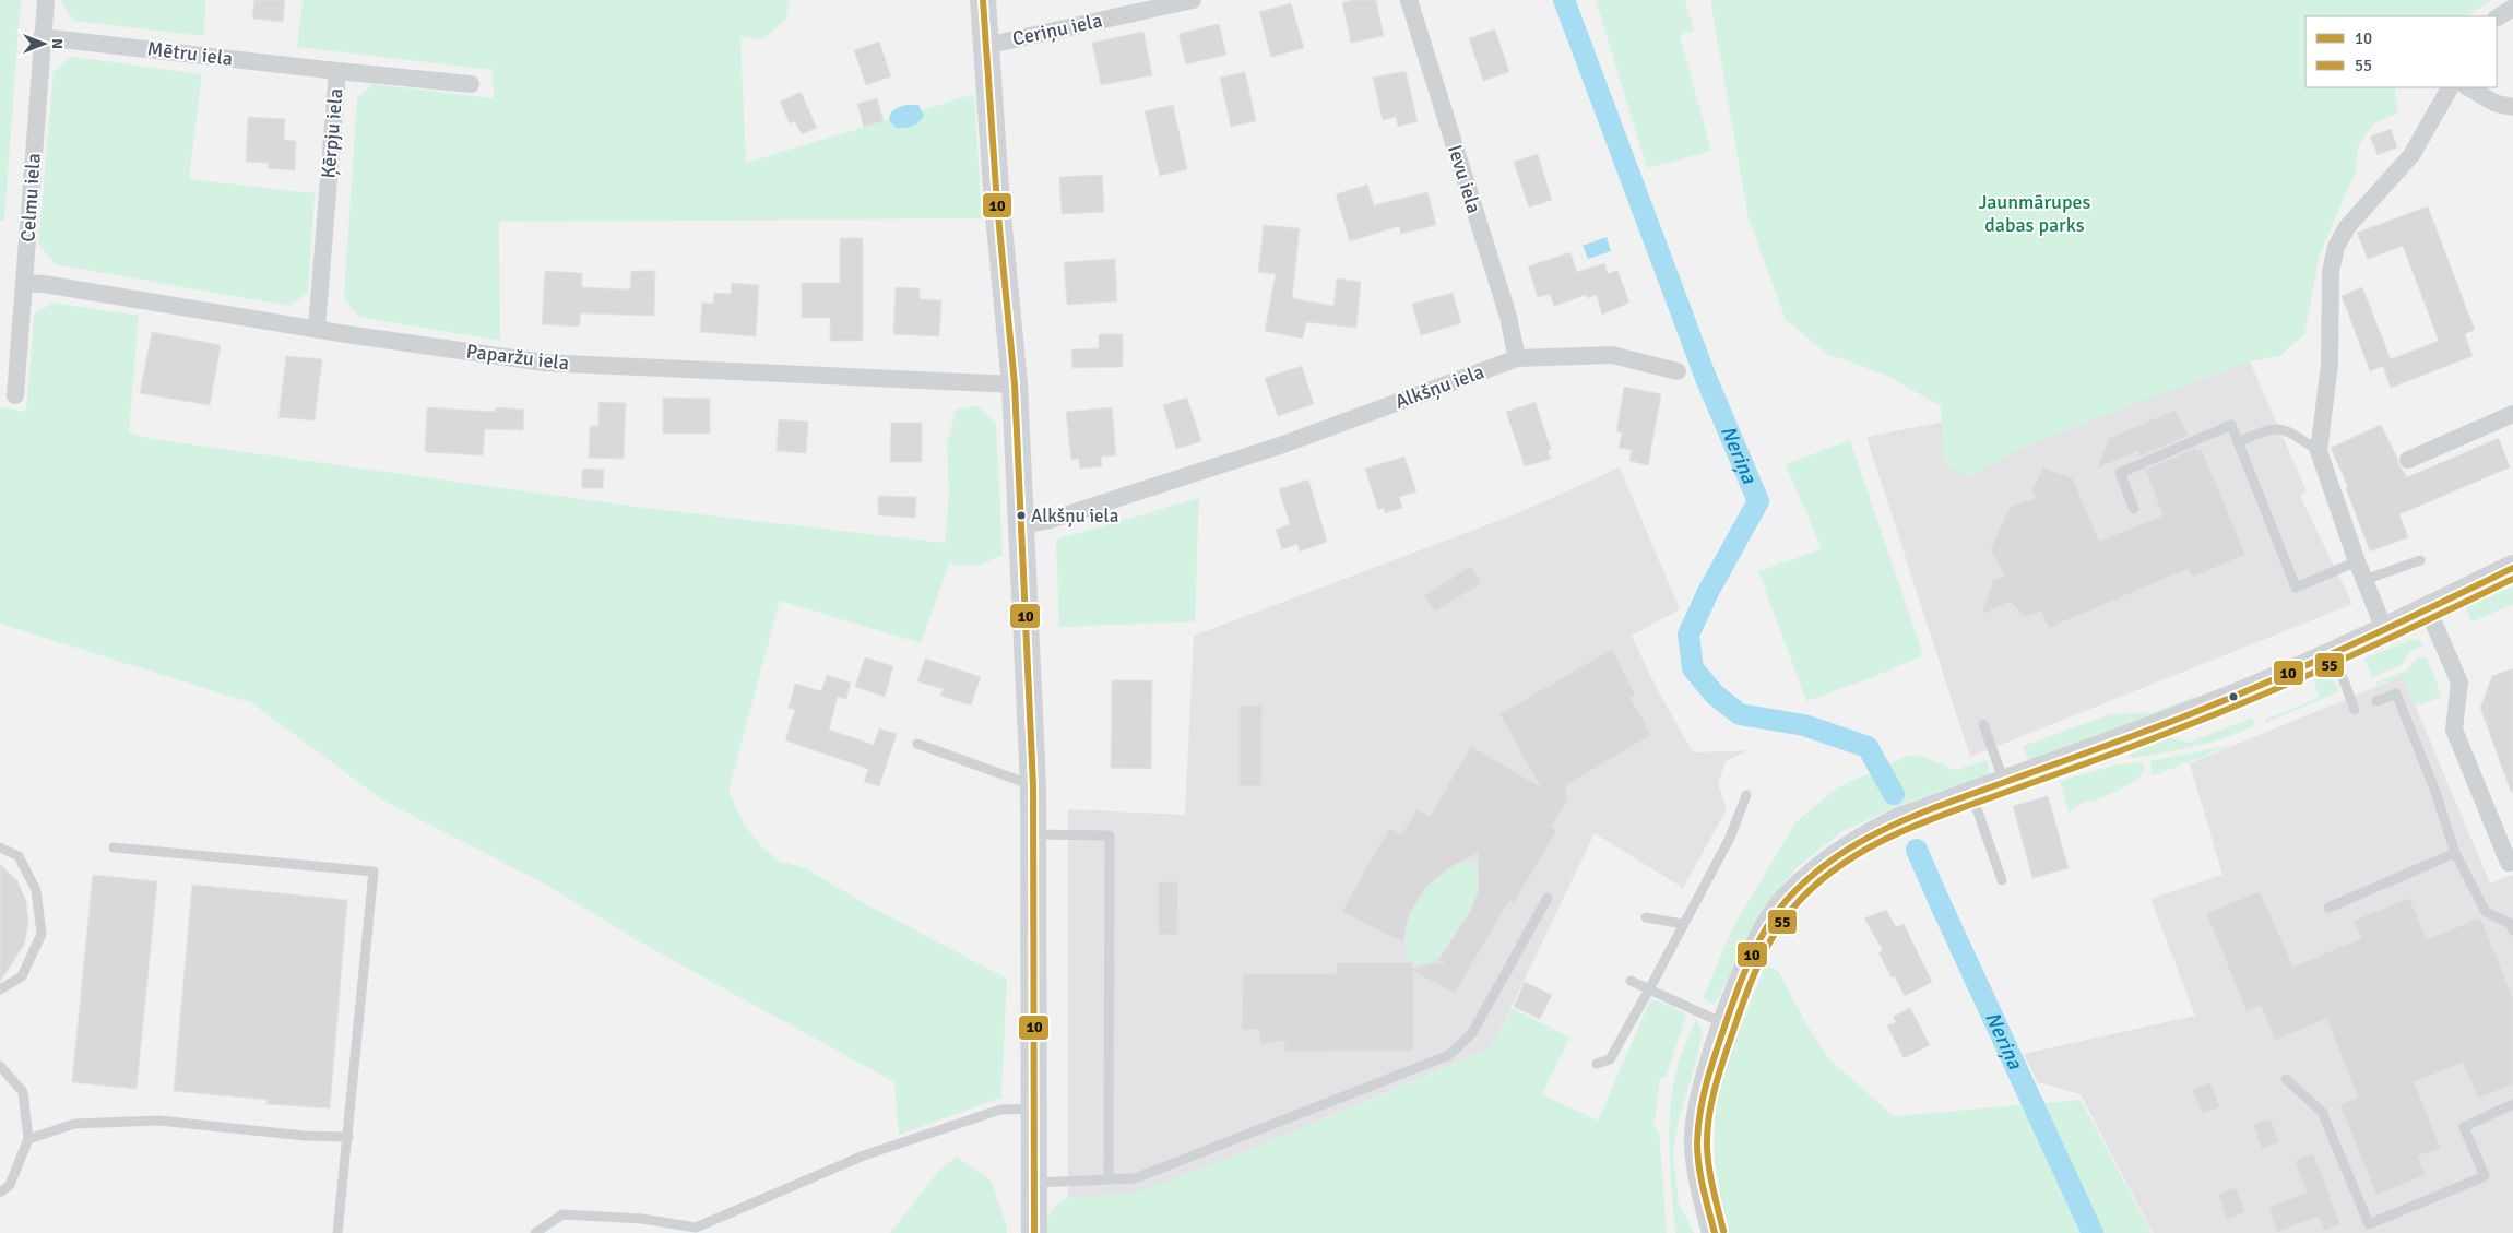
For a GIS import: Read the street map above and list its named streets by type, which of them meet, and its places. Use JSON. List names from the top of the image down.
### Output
{
  "streets": {
    "street": [
      "Ceriņu iela",
      "Mētru iela",
      "Ķērpju iela",
      "Ievu iela",
      "Celmu iela",
      "Paparžu iela",
      "Alkšņu iela"
    ]
  },
  "crossings": [
    ["Mētru iela", "Ķērpju iela"],
    ["Mētru iela", "Celmu iela"],
    ["Ķērpju iela", "Paparžu iela"],
    ["Ievu iela", "Alkšņu iela"],
    ["Celmu iela", "Paparžu iela"]
  ],
  "water": ["Neriņa"],
  "parks": ["Jaunmārupes dabas parks"],
  "places": ["Alkšņu iela"],
  "lines": ["transit line 10", "transit line 55"],
  "legend": ["10", "55"],
  "north": "right"
}
